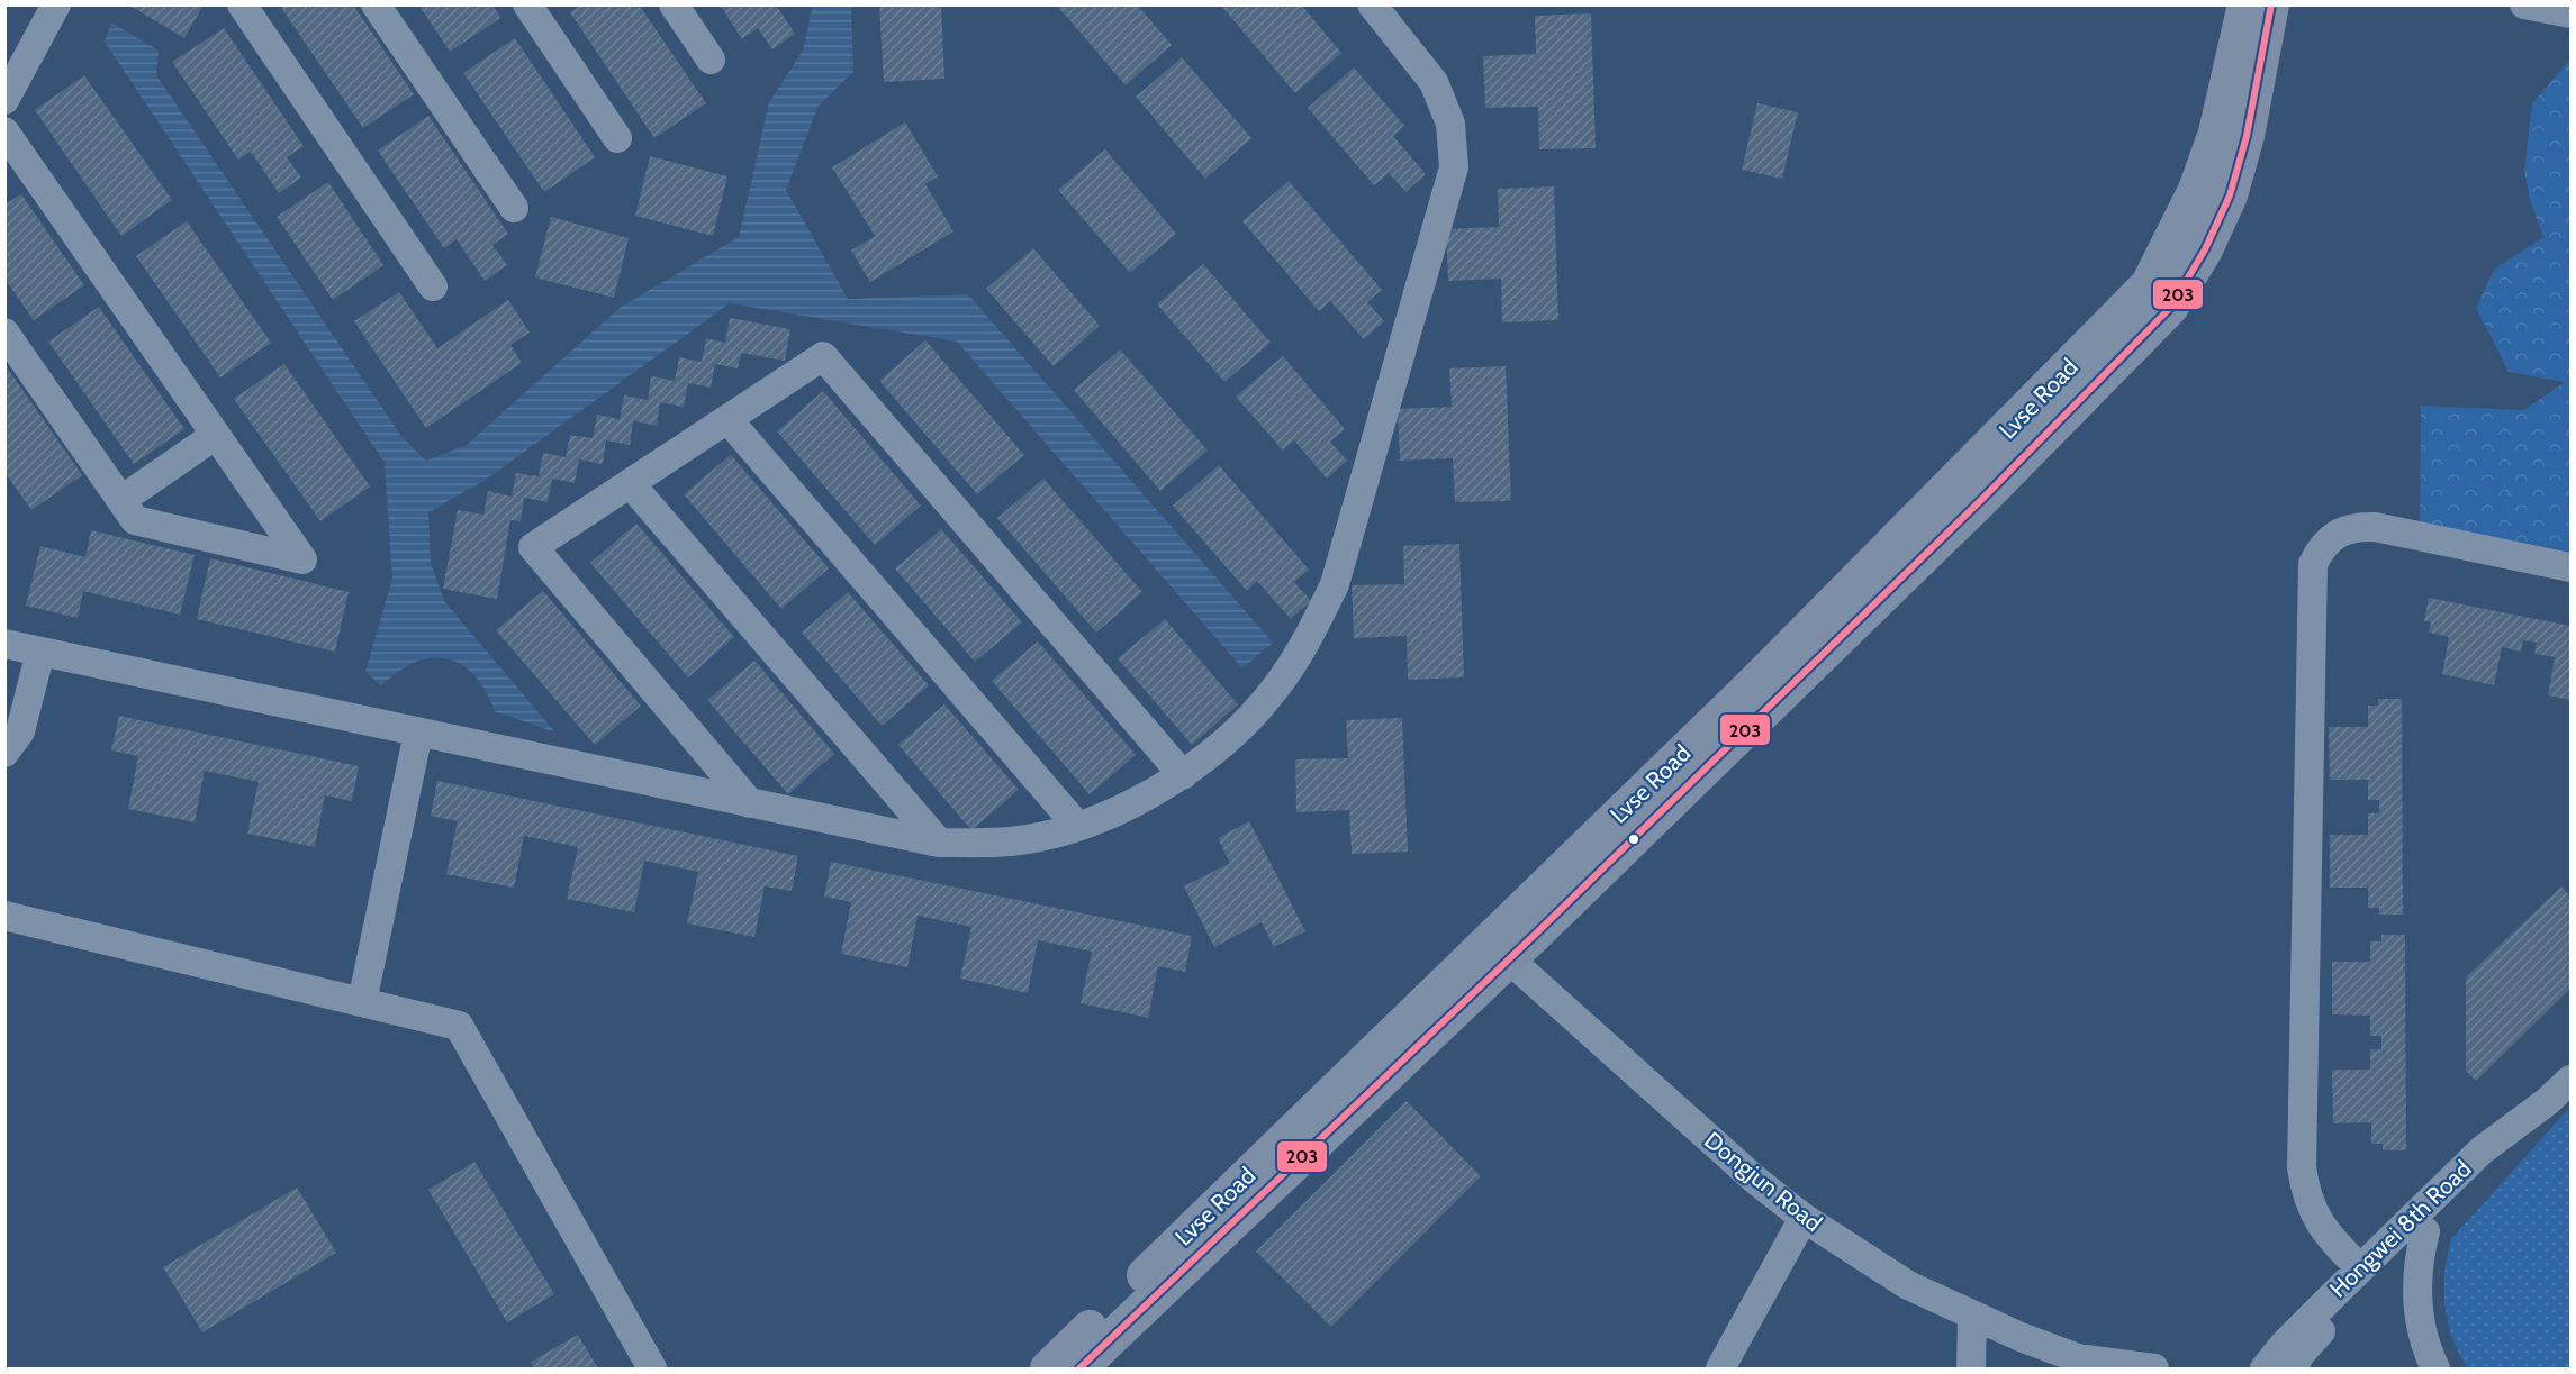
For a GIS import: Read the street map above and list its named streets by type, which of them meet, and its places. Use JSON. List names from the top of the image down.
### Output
{
  "streets": {
    "main road": ["Lvse Road"],
    "street": ["Dongjun Road", "Hongwei 8th Road"]
  },
  "crossings": [
    ["Lvse Road", "Dongjun Road"]
  ],
  "lines": ["transit line 203"]
}
